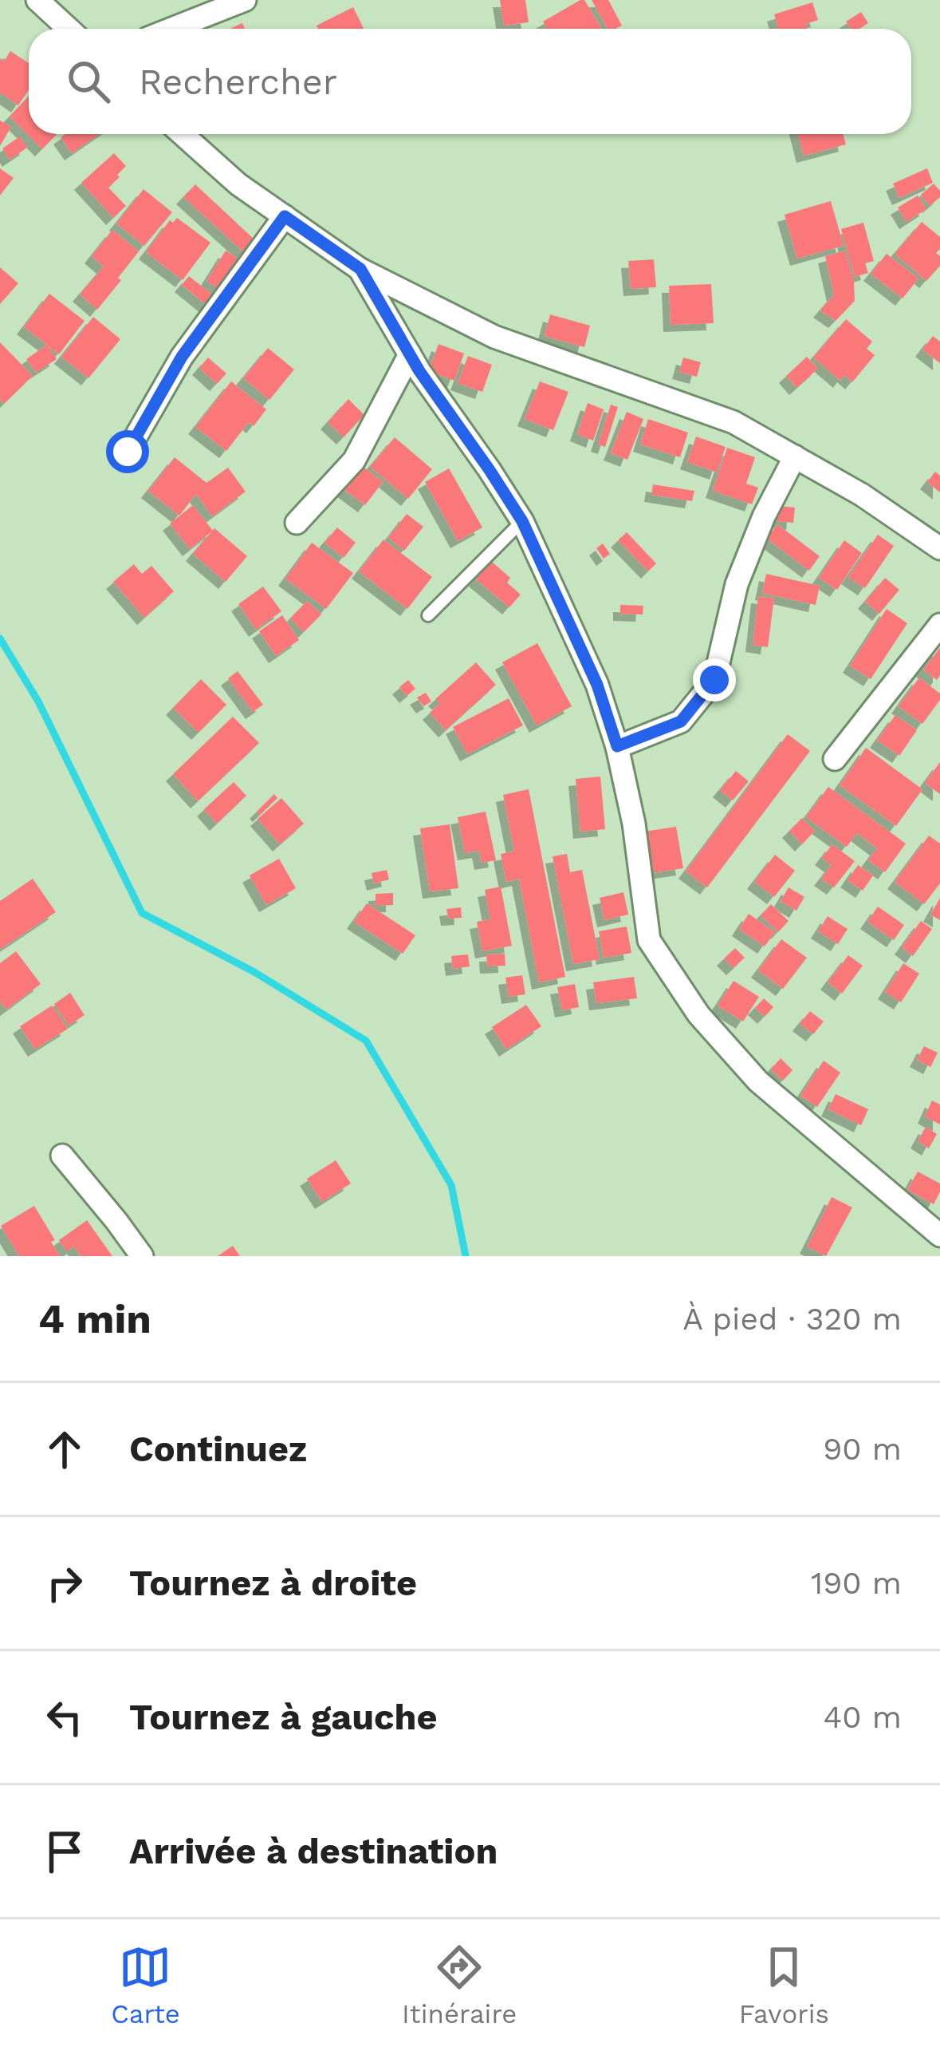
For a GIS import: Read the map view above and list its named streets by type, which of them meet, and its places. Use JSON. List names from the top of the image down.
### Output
{
  "page": {
    "search": "Rechercher",
    "heading": ["4 min", "À pied · 320 m"],
    "list": [
      ["Continuez", "90 m"],
      ["Tournez à droite", "190 m"],
      ["Tournez à gauche", "40 m"],
      "Arrivée à destination"
    ],
    "nav": ["Carte", "Itinéraire", "Favoris"]
  }
}
